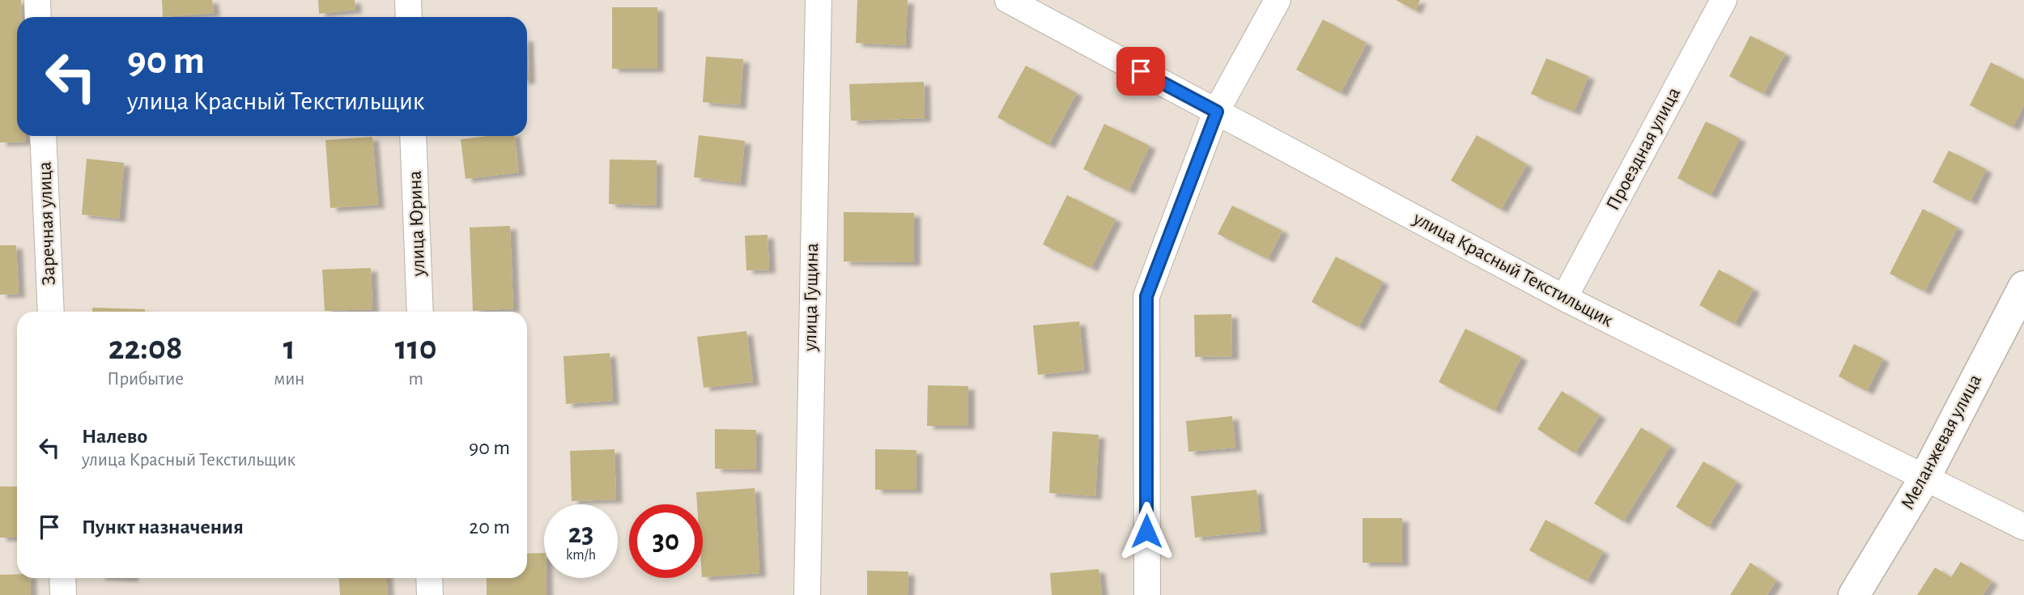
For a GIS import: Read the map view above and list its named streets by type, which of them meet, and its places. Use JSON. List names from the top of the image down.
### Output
{
  "streets": {
    "street": [
      "Проездная улица",
      "Заречная улица",
      "улица Юрина",
      "улица Красный Текстильщик",
      "улица Гущина",
      "Меланжевая улица"
    ]
  },
  "crossings": [
    ["Проездная улица", "улица Красный Текстильщик"],
    ["улица Красный Текстильщик", "Меланжевая улица"]
  ],
  "page": {
    "turn": ["90 m", "улица Красный Текстильщик"],
    "eta": [
      "22:08",
      "Прибытие",
      "1",
      "мин",
      "110",
      "m"
    ],
    "list": [
      {
        "name": "Налево",
        "note": "улица Красный Текстильщик",
        "value": "90 m"
      },
      {
        "name": "Пункт назначения",
        "value": "20 m"
      }
    ],
    "speed": "23 km/h",
    "limit": "30"
  }
}
